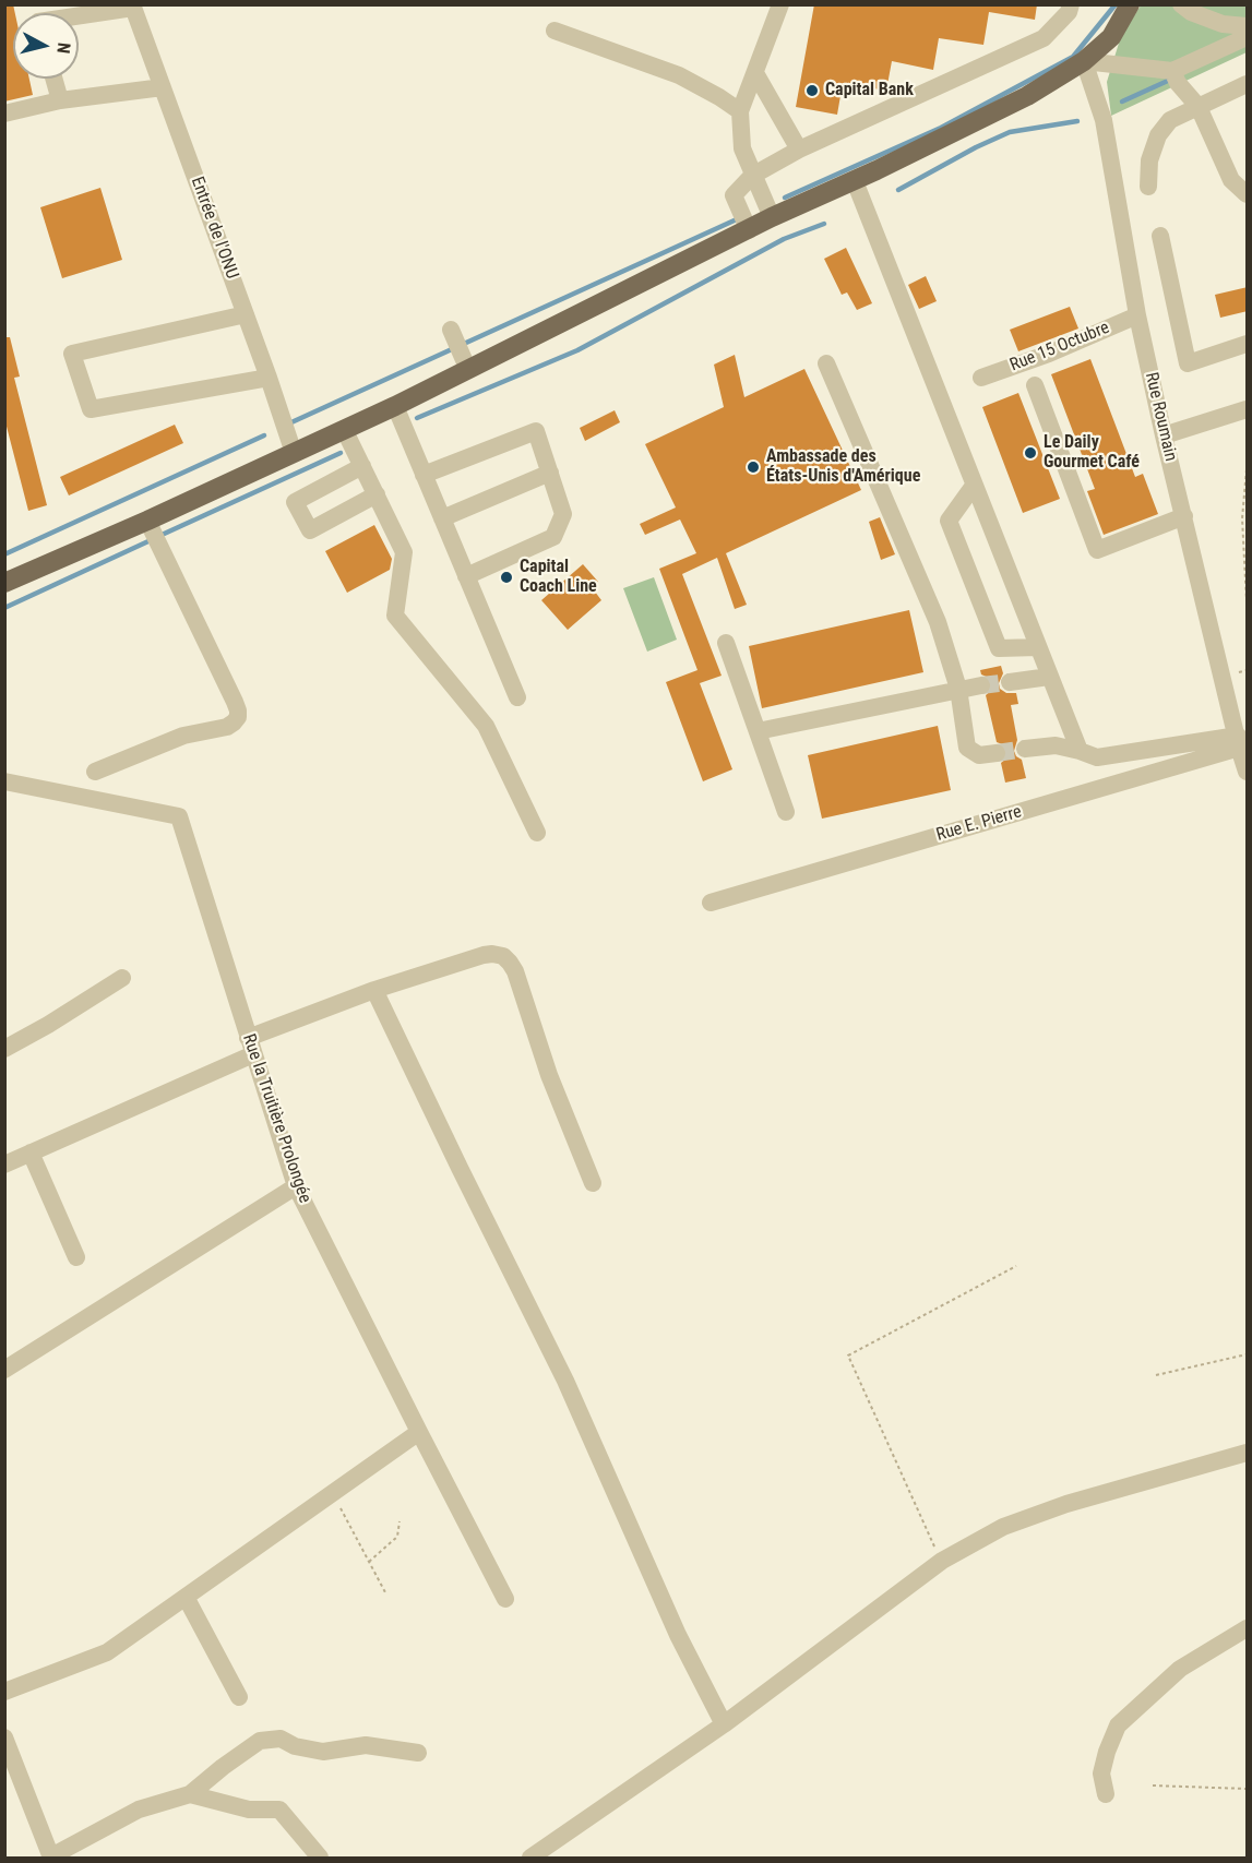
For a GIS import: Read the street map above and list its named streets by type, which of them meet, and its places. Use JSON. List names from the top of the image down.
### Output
{
  "streets": {
    "street": [
      "Entrée de l'ONU",
      "Rue 15 Octubre",
      "Rue Roumain",
      "Rue E. Pierre",
      "Rue la Truitière Prolongée"
    ]
  },
  "crossings": [
    ["Rue 15 Octubre", "Rue Roumain"],
    ["Rue Roumain", "Rue E. Pierre"]
  ],
  "places": [
    "Capital Bank",
    "Le Daily Gourmet Café",
    "Ambassade des États-Unis d'Amérique",
    "Capital Coach Line"
  ],
  "north": "right"
}
